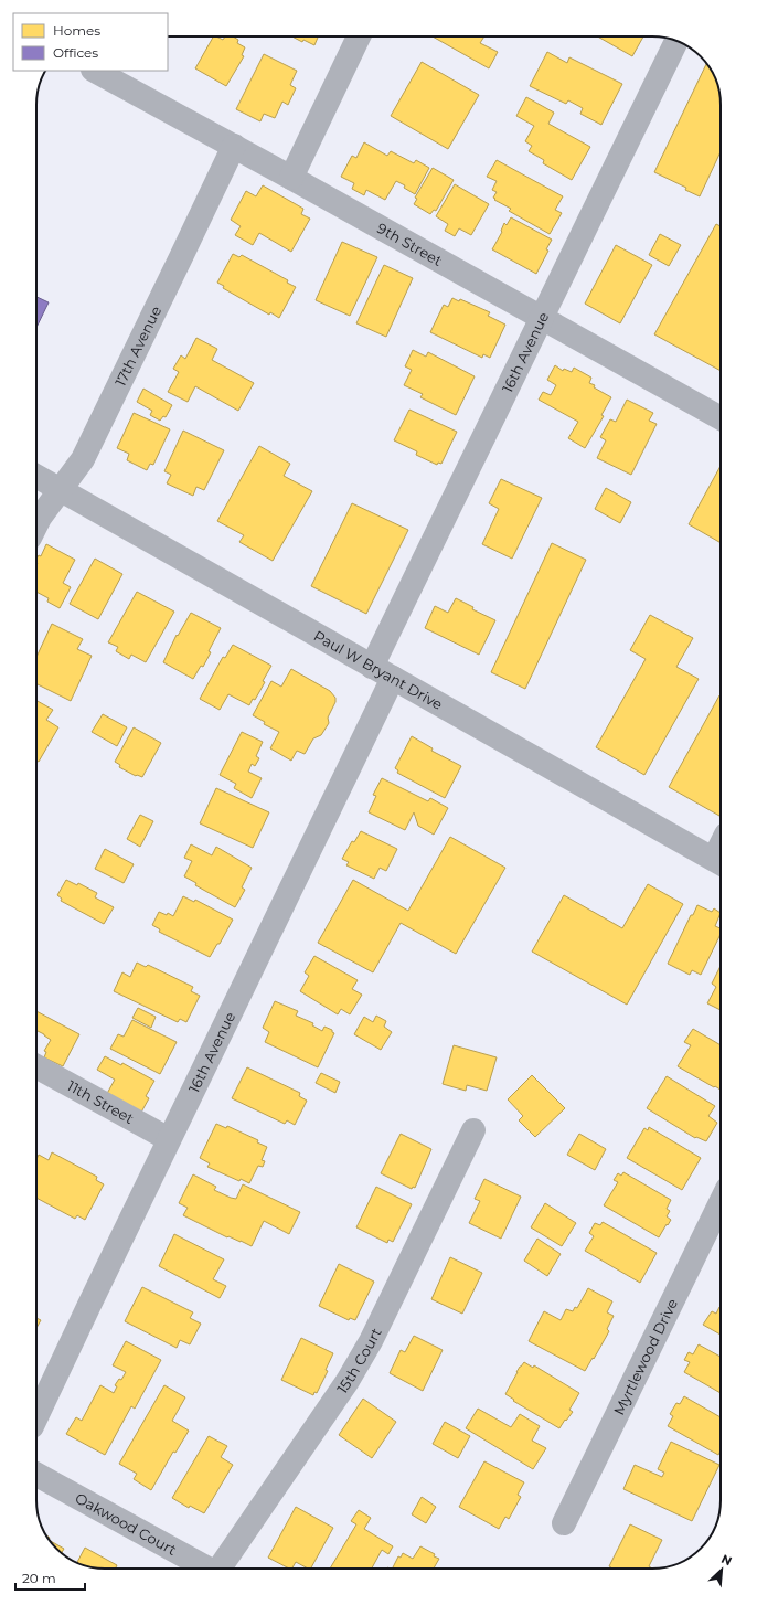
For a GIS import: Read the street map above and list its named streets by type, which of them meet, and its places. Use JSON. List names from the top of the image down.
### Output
{
  "streets": {
    "street": [
      "9th Street",
      "17th Avenue",
      "16th Avenue",
      "Paul W Bryant Drive",
      "11th Street",
      "Myrtlewood Drive",
      "15th Court",
      "Oakwood Court"
    ]
  },
  "crossings": [
    ["9th Street", "17th Avenue"],
    ["9th Street", "16th Avenue"],
    ["17th Avenue", "Paul W Bryant Drive"],
    ["16th Avenue", "Paul W Bryant Drive"],
    ["16th Avenue", "11th Street"]
  ],
  "legend": ["Homes", "Offices"],
  "scale_bar": "20 m",
  "north": "top right"
}
